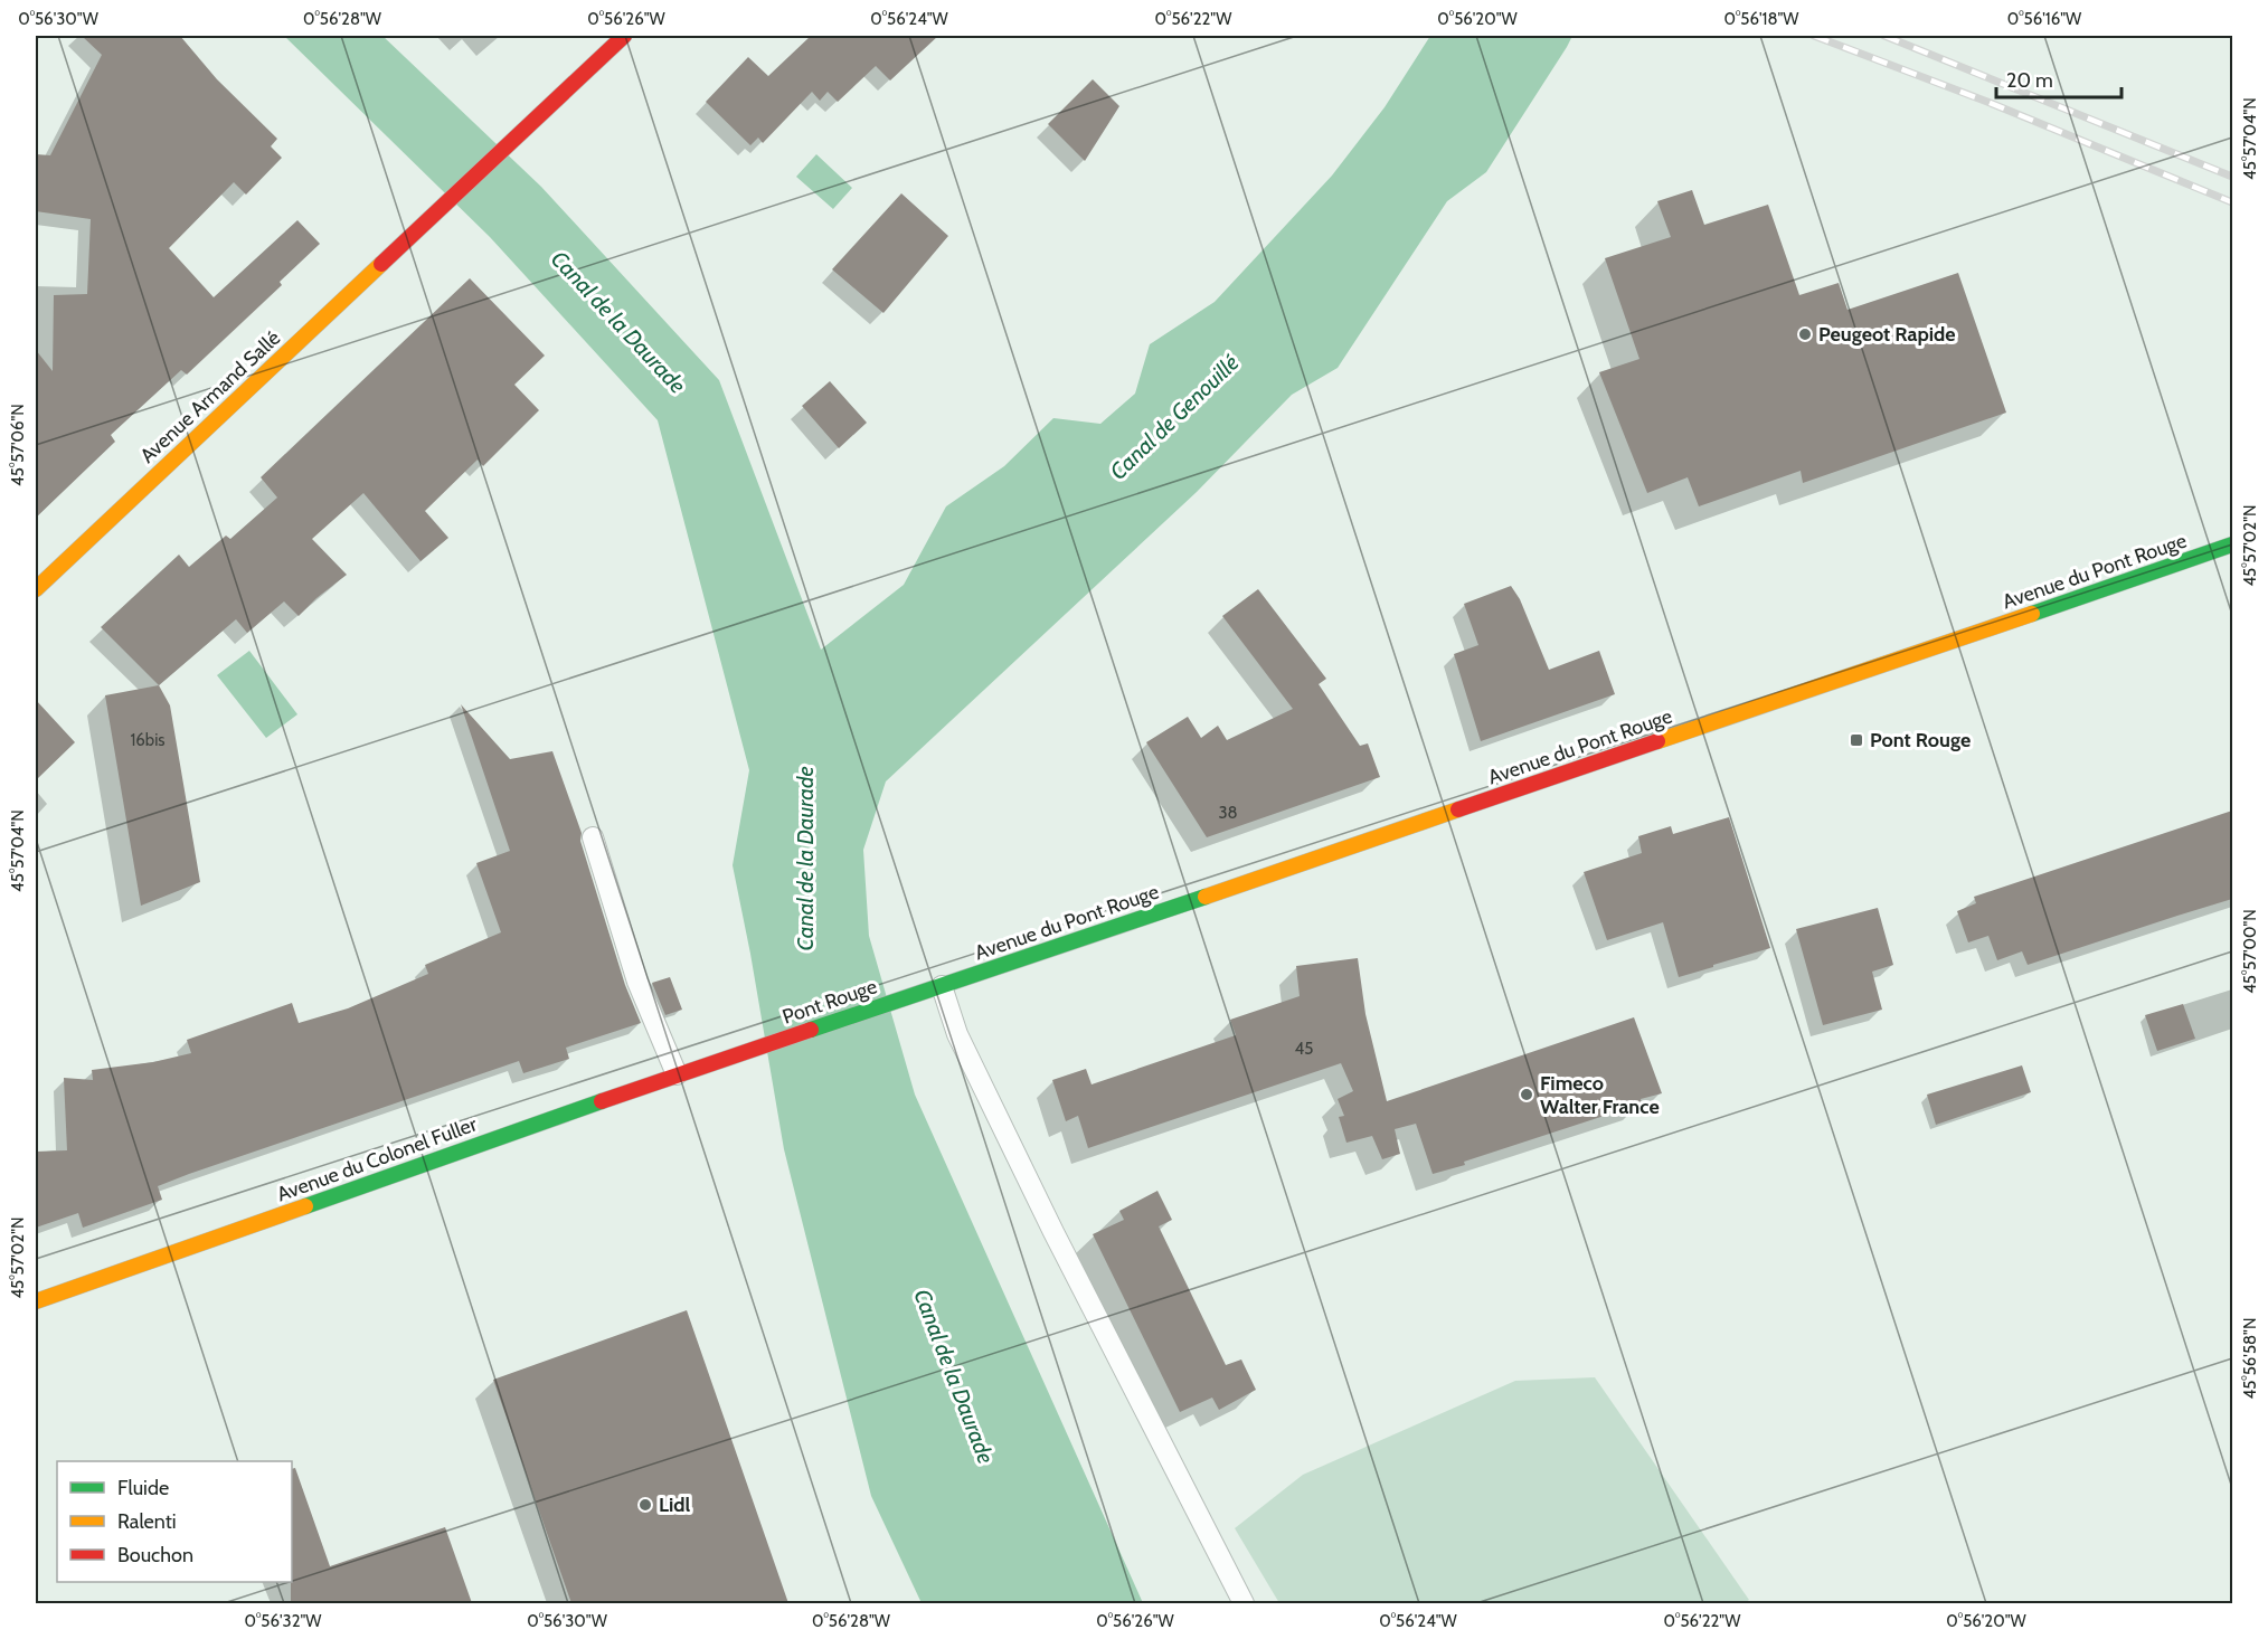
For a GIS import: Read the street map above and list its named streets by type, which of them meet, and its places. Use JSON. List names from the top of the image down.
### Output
{
  "streets": {
    "main road": [
      "Avenue Armand Sallé",
      "Avenue du Pont Rouge",
      "Pont Rouge",
      "Avenue du Colonel Fuller"
    ]
  },
  "crossings": [
    ["Avenue du Pont Rouge", "Pont Rouge"],
    ["Pont Rouge", "Avenue du Colonel Fuller"]
  ],
  "water": ["Canal de la Daurade", "Canal de Genouillé"],
  "places": {
    "other": ["Peugeot Rapide", "Fimeco Walter France", "Lidl"],
    "transit": ["Pont Rouge"]
  },
  "house_numbers": ["16bis", "38", "45"],
  "legend": ["Fluide", "Ralenti", "Bouchon"],
  "scale_bar": "20 m",
  "coordinates": [
    "0°56'30\"W",
    "0°56'28\"W",
    "0°56'26\"W",
    "0°56'24\"W",
    "0°56'22\"W",
    "0°56'20\"W",
    "0°56'18\"W",
    "0°56'16\"W",
    "45°57'04\"N",
    "45°57'06\"N",
    "45°57'02\"N",
    "45°57'00\"N",
    "45°56'58\"N",
    "0°56'32\"W"
  ]
}
